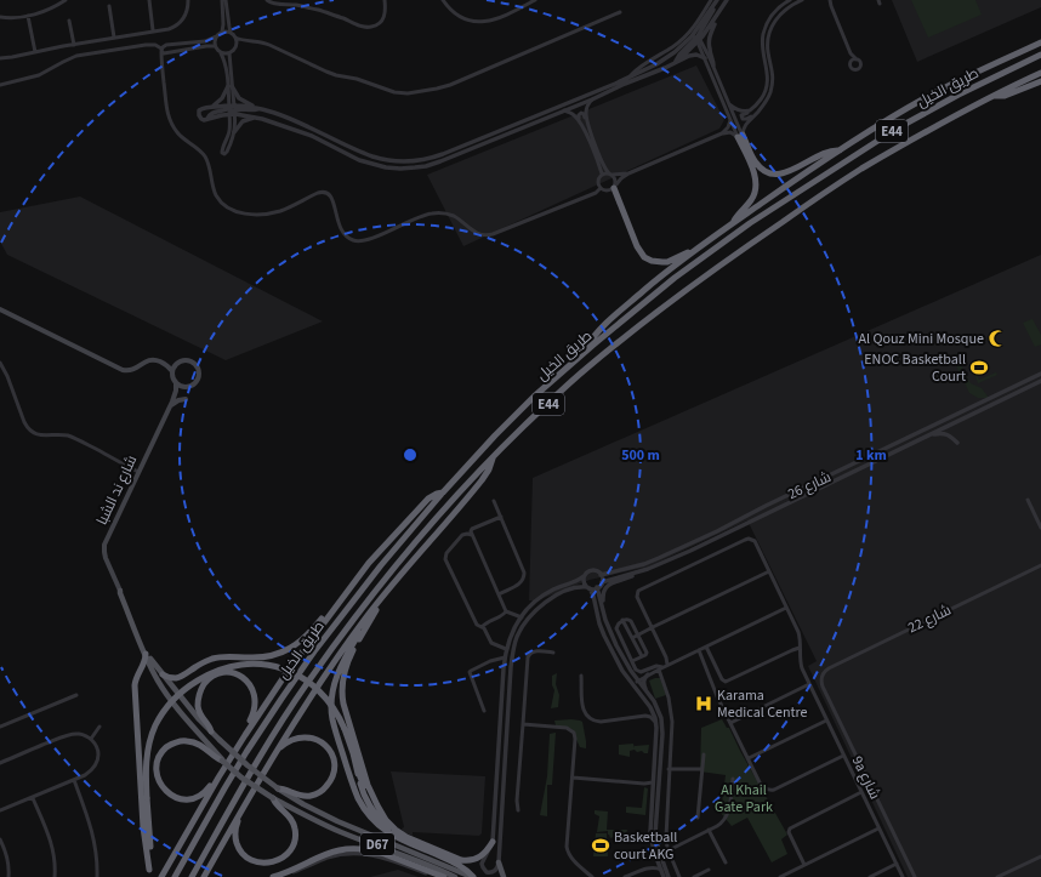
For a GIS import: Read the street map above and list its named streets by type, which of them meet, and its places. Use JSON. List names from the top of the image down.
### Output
{
  "streets": {
    "highway": ["طريق الخيل", "E44"],
    "main road": ["شارع ند الشبا", "D67"],
    "street": ["شارع 26", "شارع 22", "9a شارع"]
  },
  "crossings": [
    ["شارع 22", "9a شارع"]
  ],
  "parks": ["Al Khail Gate Park"],
  "places": {
    "mosque": ["Al Qouz Mini Mosque"],
    "sports": ["ENOC Basketball Court", "Basketball court AKG"],
    "hospital": ["Karama Medical Centre"]
  },
  "rings": ["500 m", "1 km"]
}
